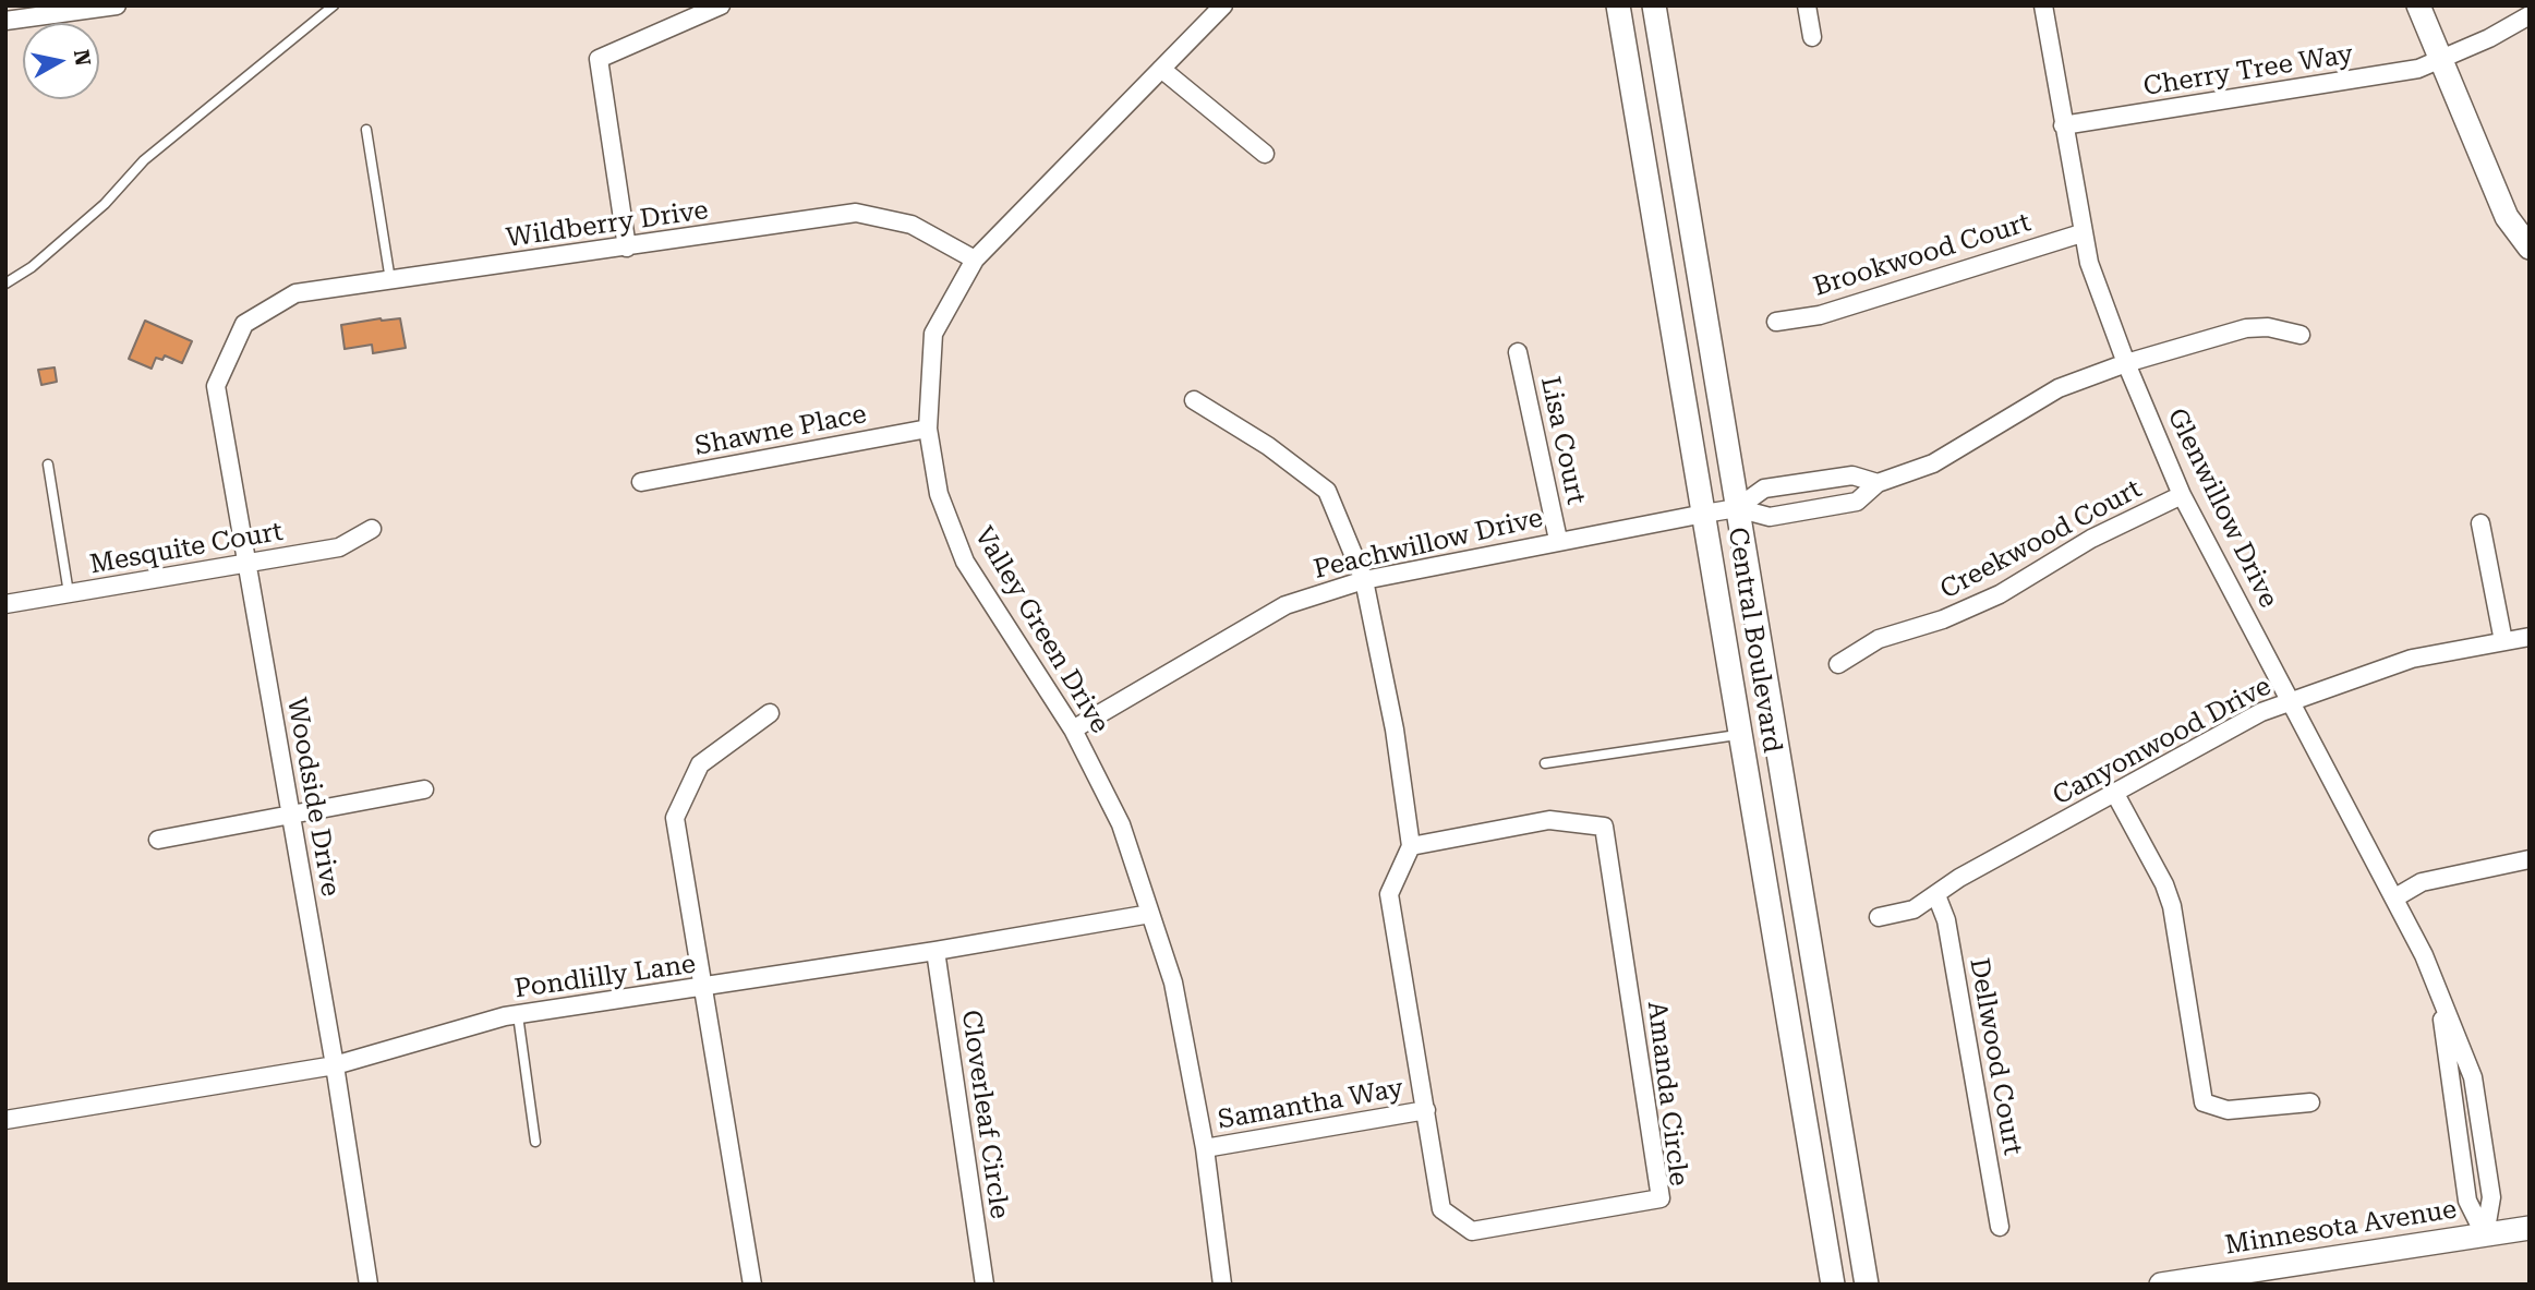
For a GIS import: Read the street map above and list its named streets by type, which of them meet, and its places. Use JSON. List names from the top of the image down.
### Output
{
  "streets": {
    "street": [
      "Cherry Tree Way",
      "Wildberry Drive",
      "Brookwood Court",
      "Shawne Place",
      "Lisa Court",
      "Glenwillow Drive",
      "Creekwood Court",
      "Peachwillow Drive",
      "Mesquite Court",
      "Valley Green Drive",
      "Central Boulevard",
      "Canyonwood Drive",
      "Woodside Drive",
      "Pondlilly Lane",
      "Dellwood Court",
      "Amanda Circle",
      "Samantha Way",
      "Cloverleaf Circle",
      "Minnesota Avenue"
    ]
  },
  "crossings": [
    ["Cherry Tree Way", "Glenwillow Drive"],
    ["Wildberry Drive", "Valley Green Drive"],
    ["Wildberry Drive", "Woodside Drive"],
    ["Brookwood Court", "Glenwillow Drive"],
    ["Shawne Place", "Valley Green Drive"],
    ["Lisa Court", "Peachwillow Drive"],
    ["Glenwillow Drive", "Creekwood Court"],
    ["Glenwillow Drive", "Peachwillow Drive"],
    ["Glenwillow Drive", "Canyonwood Drive"],
    ["Glenwillow Drive", "Minnesota Avenue"],
    ["Peachwillow Drive", "Valley Green Drive"],
    ["Peachwillow Drive", "Central Boulevard"],
    ["Mesquite Court", "Woodside Drive"],
    ["Valley Green Drive", "Pondlilly Lane"],
    ["Valley Green Drive", "Samantha Way"],
    ["Canyonwood Drive", "Dellwood Court"],
    ["Woodside Drive", "Pondlilly Lane"],
    ["Pondlilly Lane", "Cloverleaf Circle"],
    ["Amanda Circle", "Samantha Way"]
  ],
  "north": "right"
}
